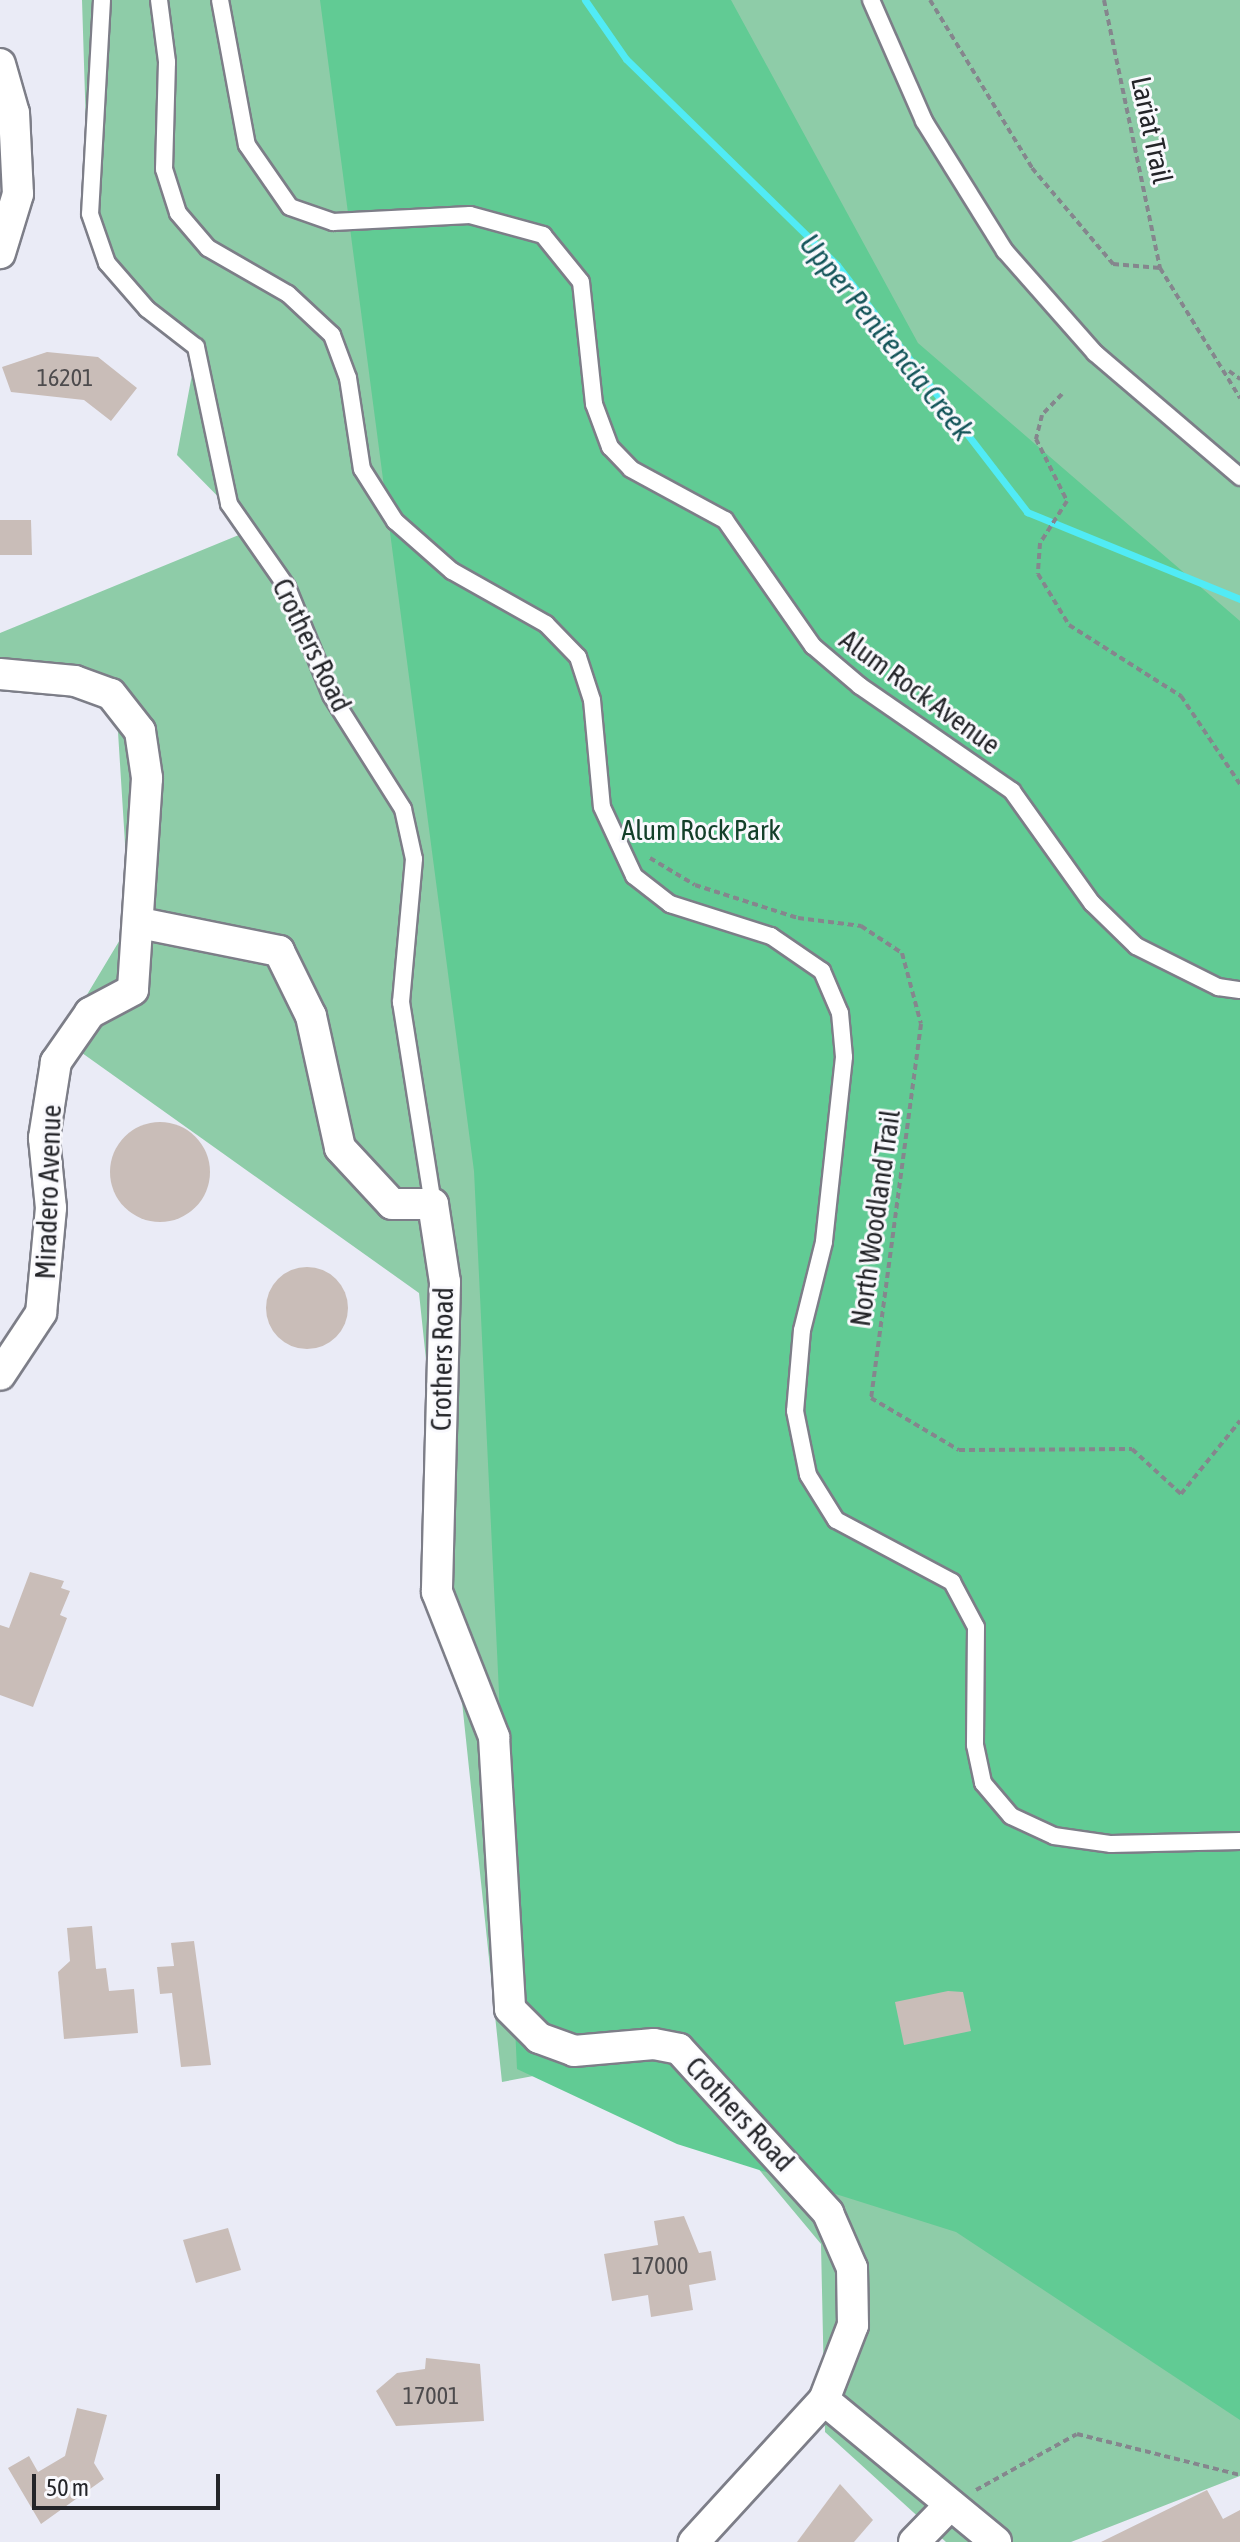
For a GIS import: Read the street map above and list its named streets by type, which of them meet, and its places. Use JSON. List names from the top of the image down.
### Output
{
  "streets": {
    "street": ["Crothers Road", "Miradero Avenue"],
    "lane": ["Alum Rock Avenue"],
    "path": ["Lariat Trail", "North Woodland Trail"]
  },
  "water": ["Upper Penitencia Creek"],
  "parks": ["Alum Rock Park"],
  "house_numbers": ["16201", "17000", "17001"],
  "scale_bar": "50 m"
}
